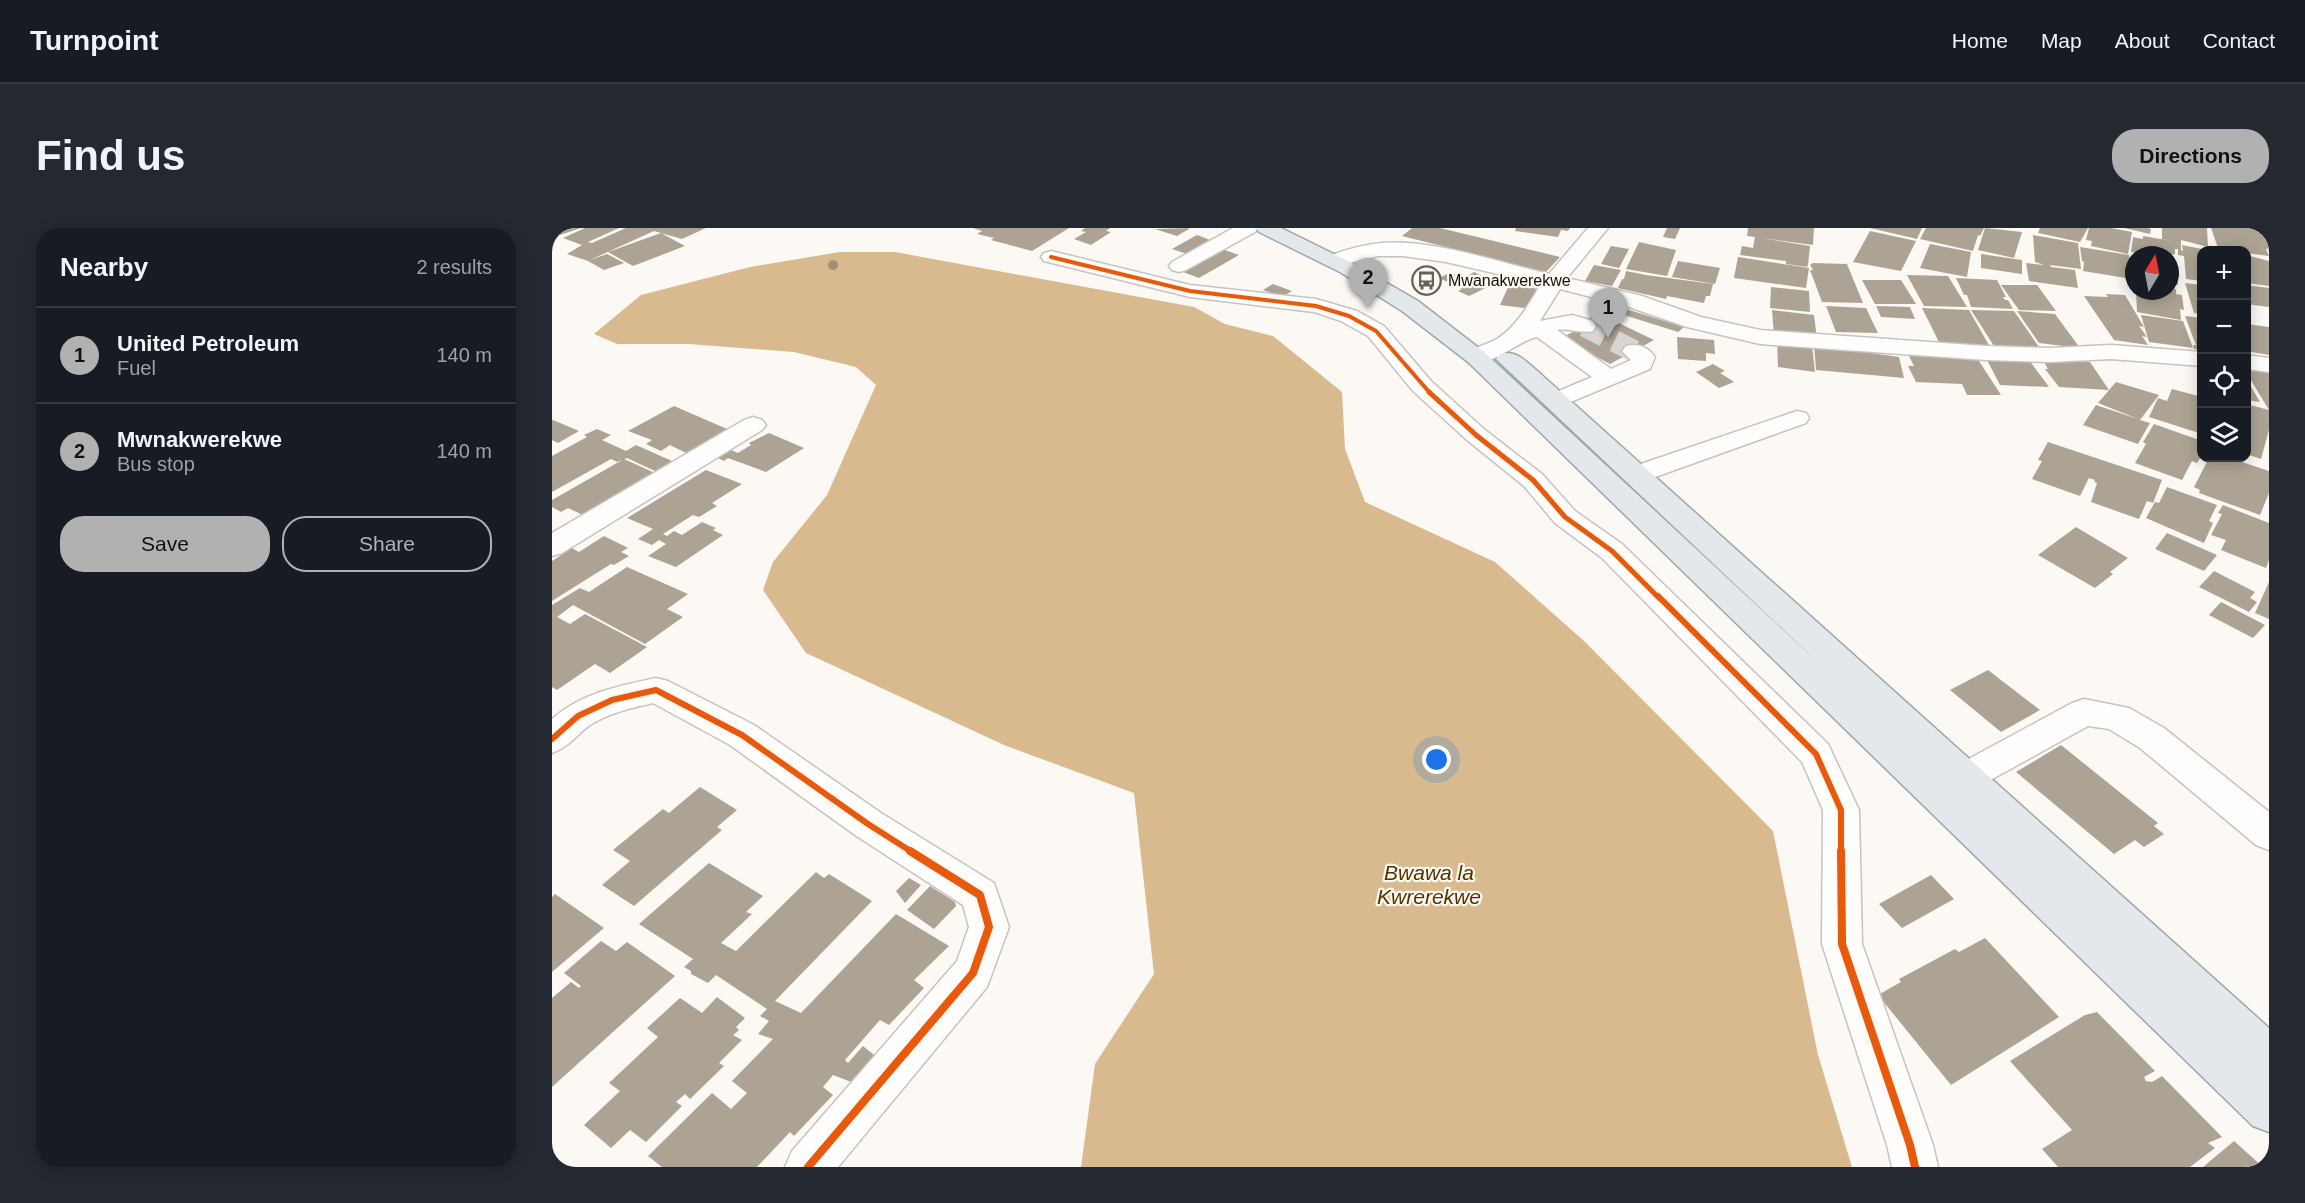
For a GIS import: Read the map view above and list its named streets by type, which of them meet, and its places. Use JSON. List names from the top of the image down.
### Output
{
  "water": ["Bwawa la Kwrerekwe"],
  "places": {
    "bus stop": ["Mwanakwerekwe"]
  },
  "north": "top",
  "page": {
    "header": "Turnpoint",
    "nav": [
      "Home",
      "Map",
      "About",
      "Contact"
    ],
    "buttons": [
      "Directions",
      ["Save", "Share"]
    ],
    "title": "Find us",
    "heading": ["Nearby", "2 results"],
    "map_buttons": ["+", "−"],
    "pins": ["2", "1"],
    "list": [
      {
        "mark": "1",
        "name": "United Petroleum",
        "note": "Fuel",
        "value": "140 m"
      },
      {
        "mark": "2",
        "name": "Mwnakwerekwe",
        "note": "Bus stop",
        "value": "140 m"
      }
    ]
  }
}
